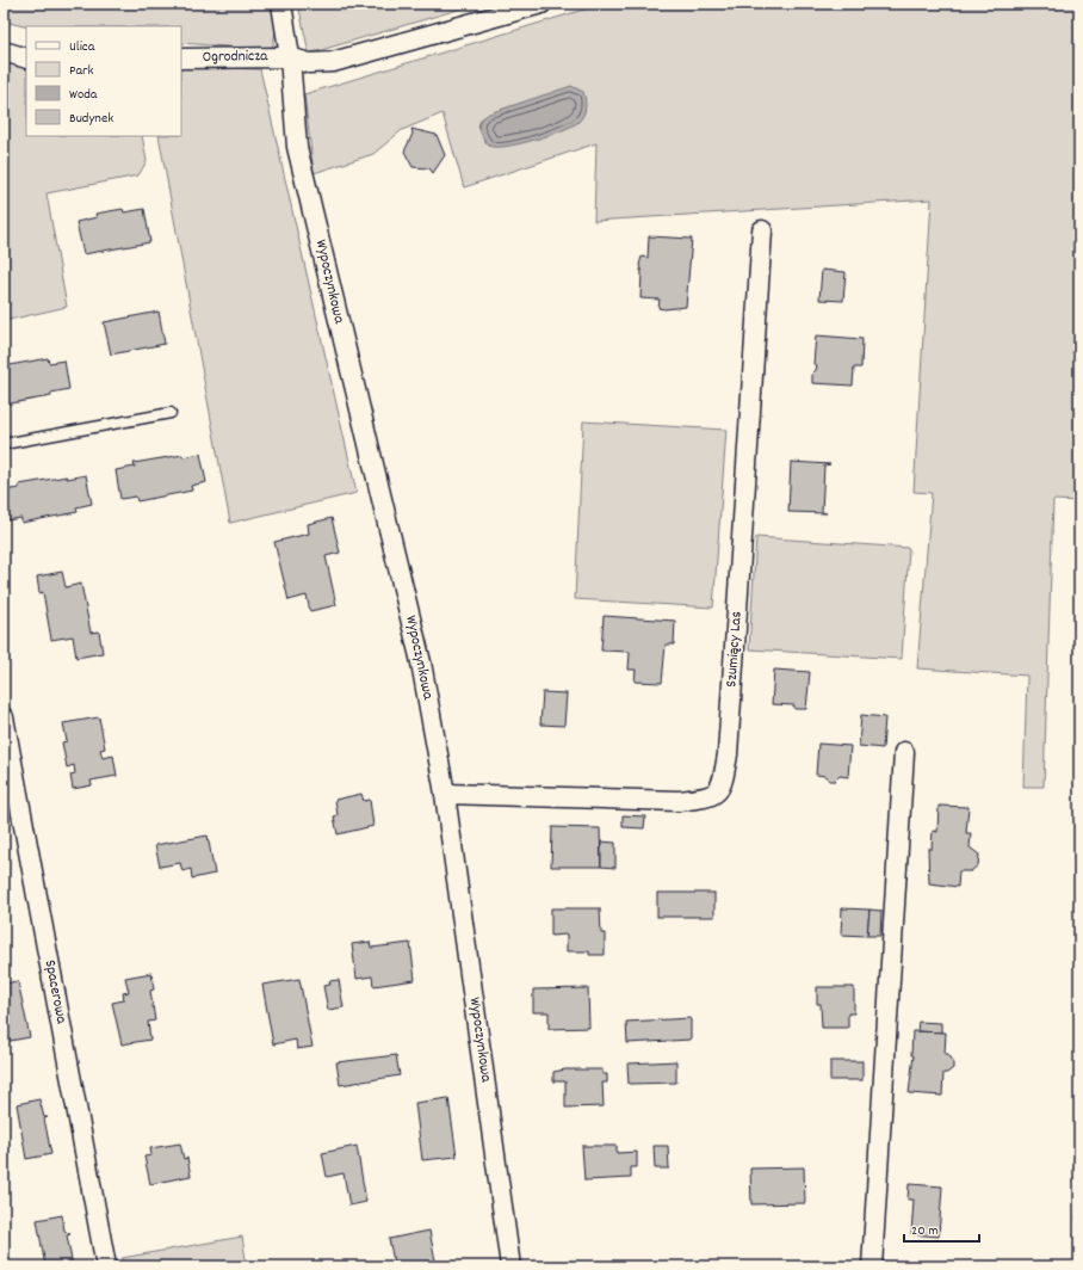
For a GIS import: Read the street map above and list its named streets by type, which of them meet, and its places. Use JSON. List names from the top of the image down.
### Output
{
  "streets": {
    "street": [
      "Ogrodnicza",
      "Wypoczynkowa",
      "Szumiący Las",
      "Spacerowa"
    ]
  },
  "crossings": [
    ["Ogrodnicza", "Wypoczynkowa"],
    ["Wypoczynkowa", "Szumiący Las"]
  ],
  "legend": [
    "Ulica",
    "Park",
    "Woda",
    "Budynek"
  ],
  "scale_bar": "20 m"
}
